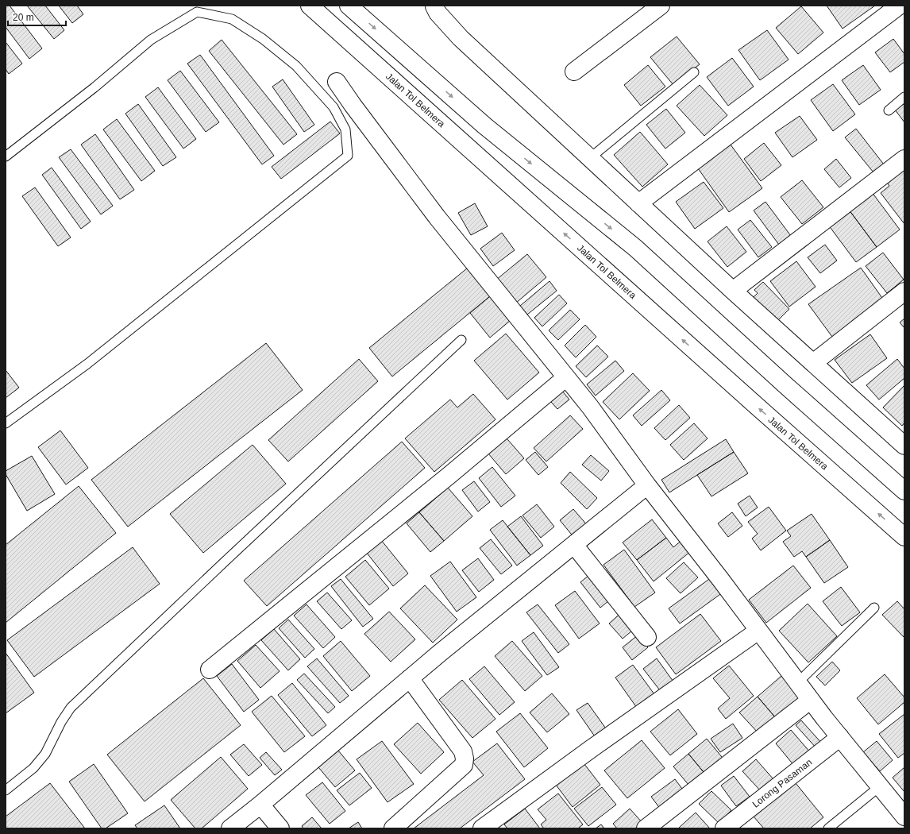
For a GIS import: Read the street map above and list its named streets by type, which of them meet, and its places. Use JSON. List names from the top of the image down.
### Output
{
  "streets": {
    "main road": ["Jalan Tol Belmera", "Lorong Pasaman"]
  },
  "scale_bar": "20 m"
}
